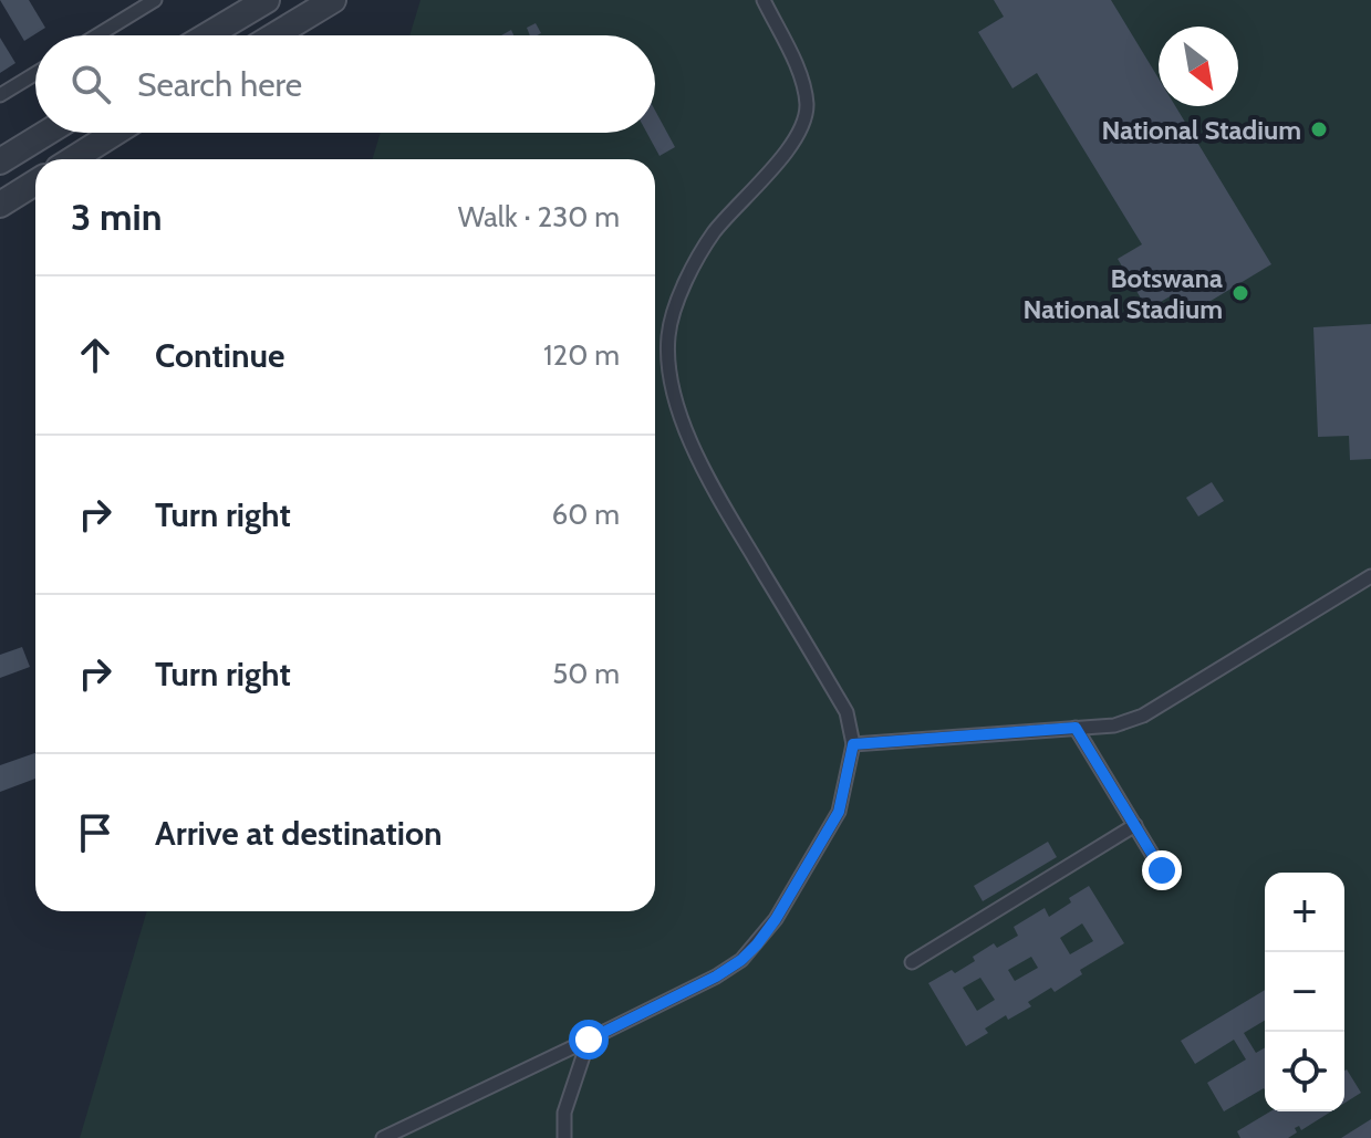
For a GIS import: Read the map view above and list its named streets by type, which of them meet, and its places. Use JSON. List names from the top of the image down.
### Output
{
  "places": ["National Stadium", "Botswana National Stadium"],
  "north": "bottom right",
  "page": {
    "search": "Search here",
    "heading": ["3 min", "Walk · 230 m"],
    "list": [
      ["Continue", "120 m"],
      ["Turn right", "60 m"],
      ["Turn right", "50 m"],
      "Arrive at destination"
    ],
    "map_buttons": ["+", "−"]
  }
}
